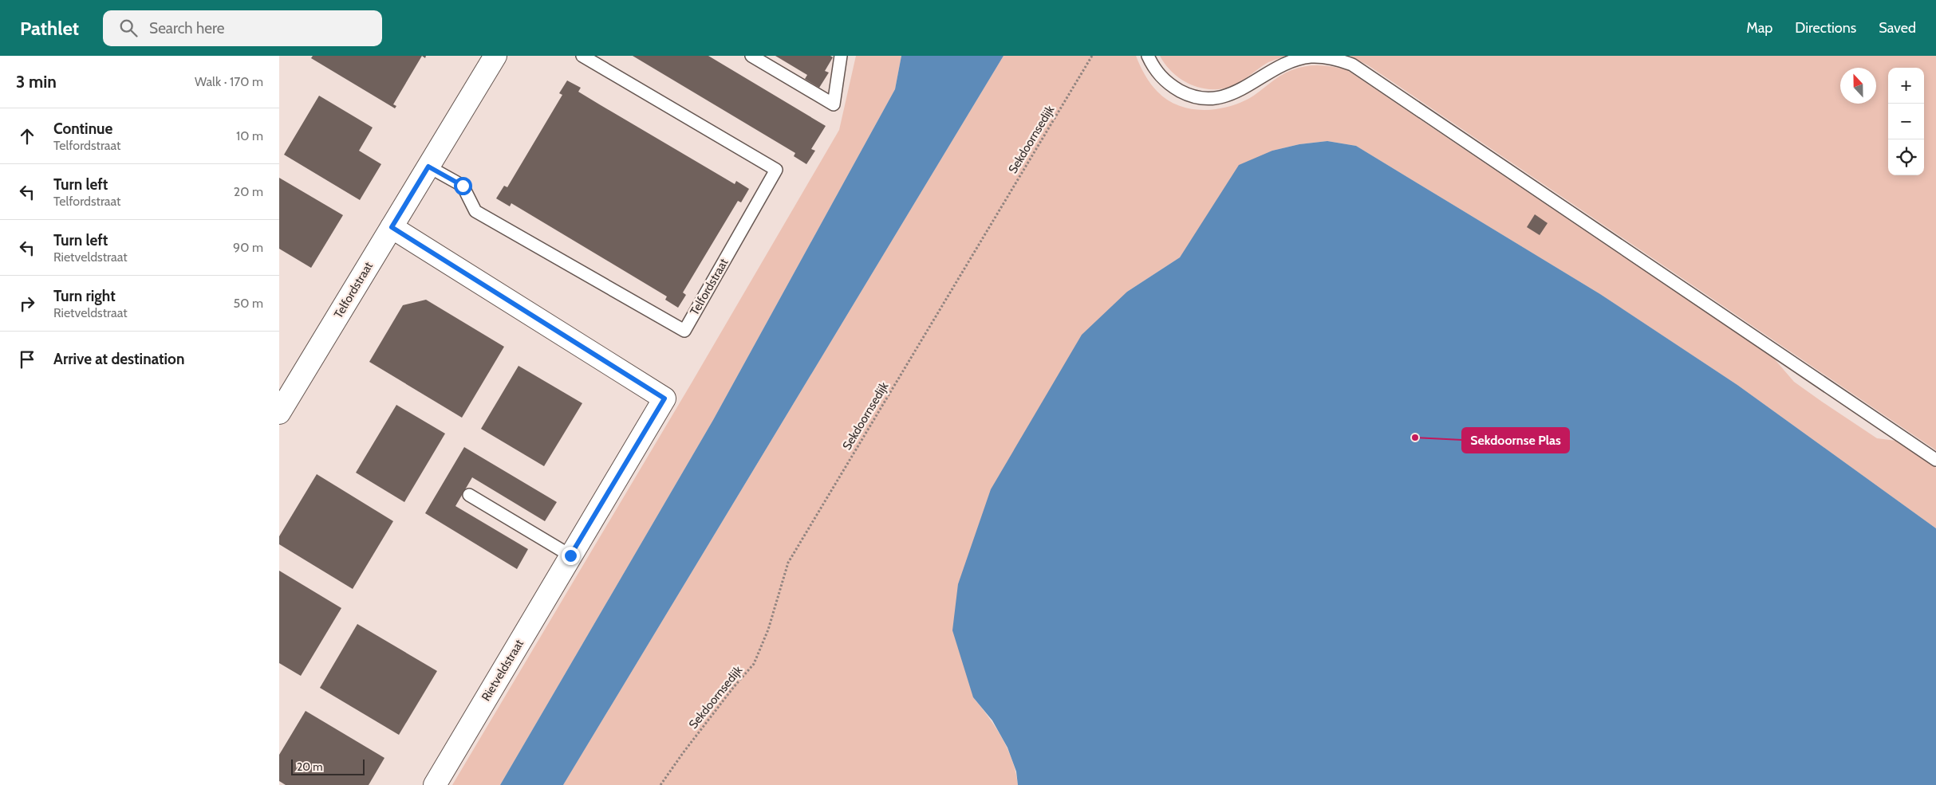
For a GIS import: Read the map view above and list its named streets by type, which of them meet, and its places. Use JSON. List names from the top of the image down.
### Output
{
  "streets": {
    "street": ["Telfordstraat", "Rietveldstraat"],
    "path": ["Sekdoornsedijk"]
  },
  "crossings": [
    ["Telfordstraat", "Rietveldstraat"]
  ],
  "places": ["Sekdoornse Plas"],
  "scale_bar": "20 m",
  "north": "top",
  "page": {
    "header": "Pathlet",
    "search": "Search here",
    "nav": ["Map", "Directions", "Saved"],
    "heading": ["3 min", "Walk · 170 m"],
    "map_buttons": ["+", "−"],
    "list": [
      ["Continue", "Telfordstraat", "10 m"],
      ["Turn left", "Telfordstraat", "20 m"],
      ["Turn left", "Rietveldstraat", "90 m"],
      ["Turn right", "Rietveldstraat", "50 m"],
      "Arrive at destination"
    ],
    "scale": "20 m"
  }
}
